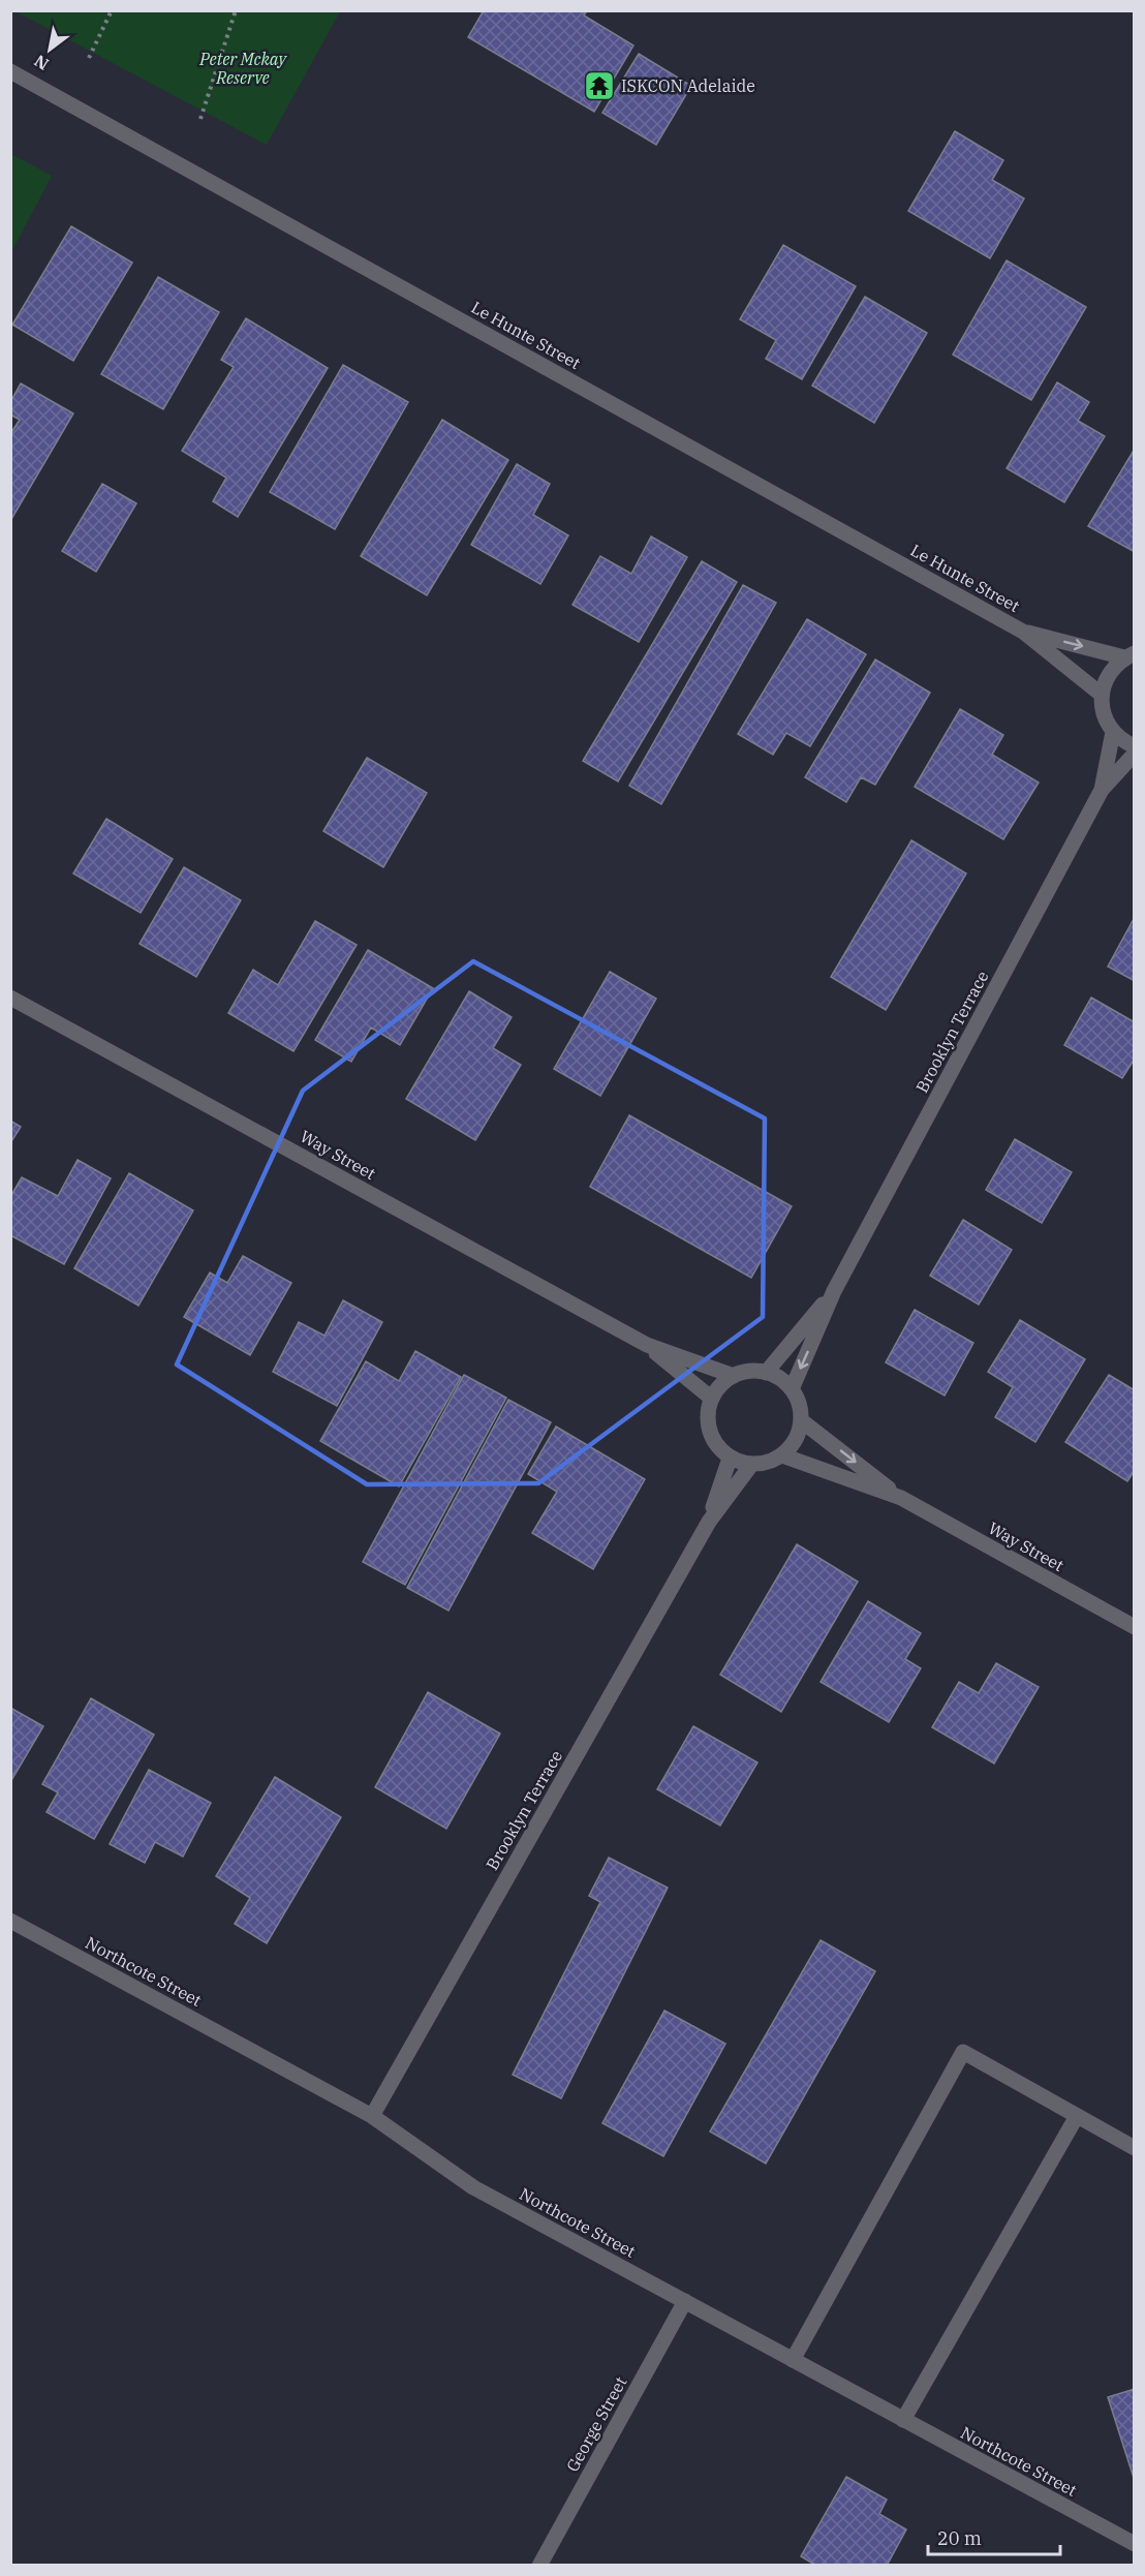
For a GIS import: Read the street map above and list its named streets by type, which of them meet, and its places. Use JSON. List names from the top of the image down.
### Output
{
  "streets": {
    "street": [
      "Le Hunte Street",
      "Brooklyn Terrace",
      "Way Street",
      "Northcote Street",
      "George Street"
    ]
  },
  "crossings": [
    ["Brooklyn Terrace", "Way Street"],
    ["Brooklyn Terrace", "Northcote Street"],
    ["Northcote Street", "George Street"]
  ],
  "parks": ["Peter Mckay Reserve"],
  "places": {
    "temple": ["ISKCON Adelaide"]
  },
  "scale_bar": "20 m",
  "north": "bottom left"
}
